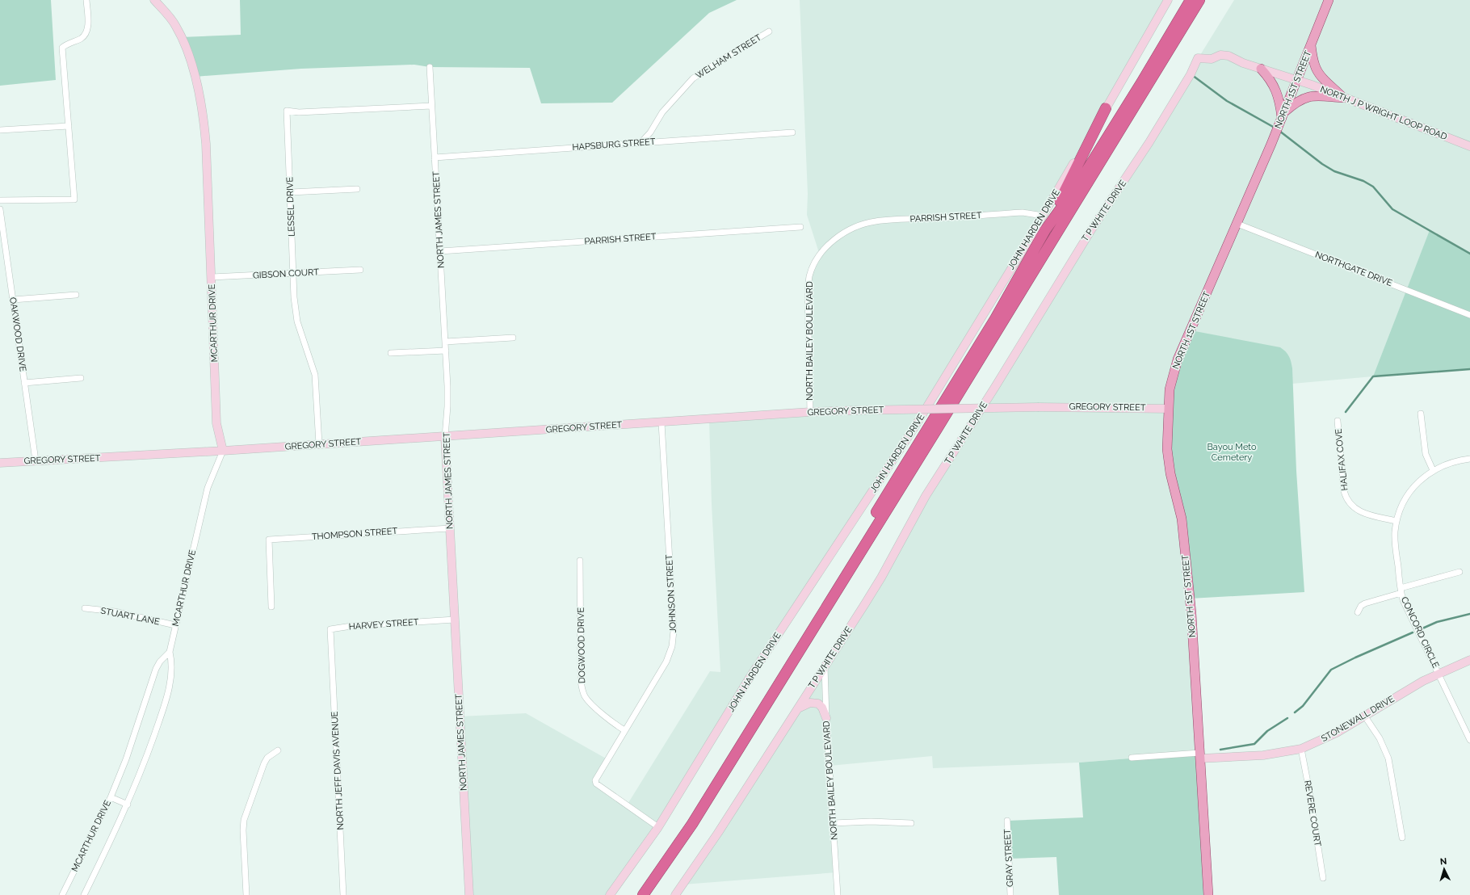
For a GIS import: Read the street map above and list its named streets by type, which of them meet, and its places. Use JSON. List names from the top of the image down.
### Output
{
  "streets": {
    "main road": ["NORTH 1ST STREET"],
    "street": [
      "WELHAM STREET",
      "NORTH J P WRIGHT LOOP ROAD",
      "HAPSBURG STREET",
      "LESSEL DRIVE",
      "T P WHITE DRIVE",
      "PARRISH STREET",
      "NORTH JAMES STREET",
      "JOHN HARDEN DRIVE",
      "NORTHGATE DRIVE",
      "GIBSON COURT",
      "MCARTHUR DRIVE",
      "OAKWOOD DRIVE",
      "NORTH BAILEY BOULEVARD",
      "GREGORY STREET",
      "HALIFAX COVE",
      "THOMPSON STREET",
      "JOHNSON STREET",
      "STUART LANE",
      "HARVEY STREET",
      "CONCORD CIRCLE",
      "DOGWOOD DRIVE",
      "STONEWALL DRIVE",
      "NORTH JEFF DAVIS AVENUE",
      "REVERE COURT",
      "GRAY STREET"
    ]
  },
  "crossings": [
    ["WELHAM STREET", "HAPSBURG STREET"],
    ["NORTH 1ST STREET", "NORTH J P WRIGHT LOOP ROAD"],
    ["NORTH 1ST STREET", "T P WHITE DRIVE"],
    ["NORTH 1ST STREET", "NORTHGATE DRIVE"],
    ["NORTH 1ST STREET", "GREGORY STREET"],
    ["NORTH 1ST STREET", "STONEWALL DRIVE"],
    ["NORTH J P WRIGHT LOOP ROAD", "T P WHITE DRIVE"],
    ["HAPSBURG STREET", "NORTH JAMES STREET"],
    ["LESSEL DRIVE", "NORTH JAMES STREET"],
    ["LESSEL DRIVE", "GIBSON COURT"],
    ["LESSEL DRIVE", "GREGORY STREET"],
    ["T P WHITE DRIVE", "NORTH BAILEY BOULEVARD"],
    ["PARRISH STREET", "NORTH JAMES STREET"],
    ["PARRISH STREET", "JOHN HARDEN DRIVE"],
    ["PARRISH STREET", "NORTH BAILEY BOULEVARD"],
    ["NORTH JAMES STREET", "GREGORY STREET"],
    ["NORTH JAMES STREET", "THOMPSON STREET"],
    ["NORTH JAMES STREET", "HARVEY STREET"],
    ["JOHN HARDEN DRIVE", "JOHNSON STREET"],
    ["GIBSON COURT", "MCARTHUR DRIVE"],
    ["MCARTHUR DRIVE", "GREGORY STREET"],
    ["MCARTHUR DRIVE", "STUART LANE"],
    ["OAKWOOD DRIVE", "GREGORY STREET"],
    ["NORTH BAILEY BOULEVARD", "GREGORY STREET"],
    ["GREGORY STREET", "JOHNSON STREET"],
    ["HALIFAX COVE", "CONCORD CIRCLE"],
    ["JOHNSON STREET", "DOGWOOD DRIVE"],
    ["HARVEY STREET", "NORTH JEFF DAVIS AVENUE"],
    ["CONCORD CIRCLE", "STONEWALL DRIVE"],
    ["STONEWALL DRIVE", "REVERE COURT"]
  ],
  "parks": ["Bayou Meto Cemetery"],
  "north": "top"
}
